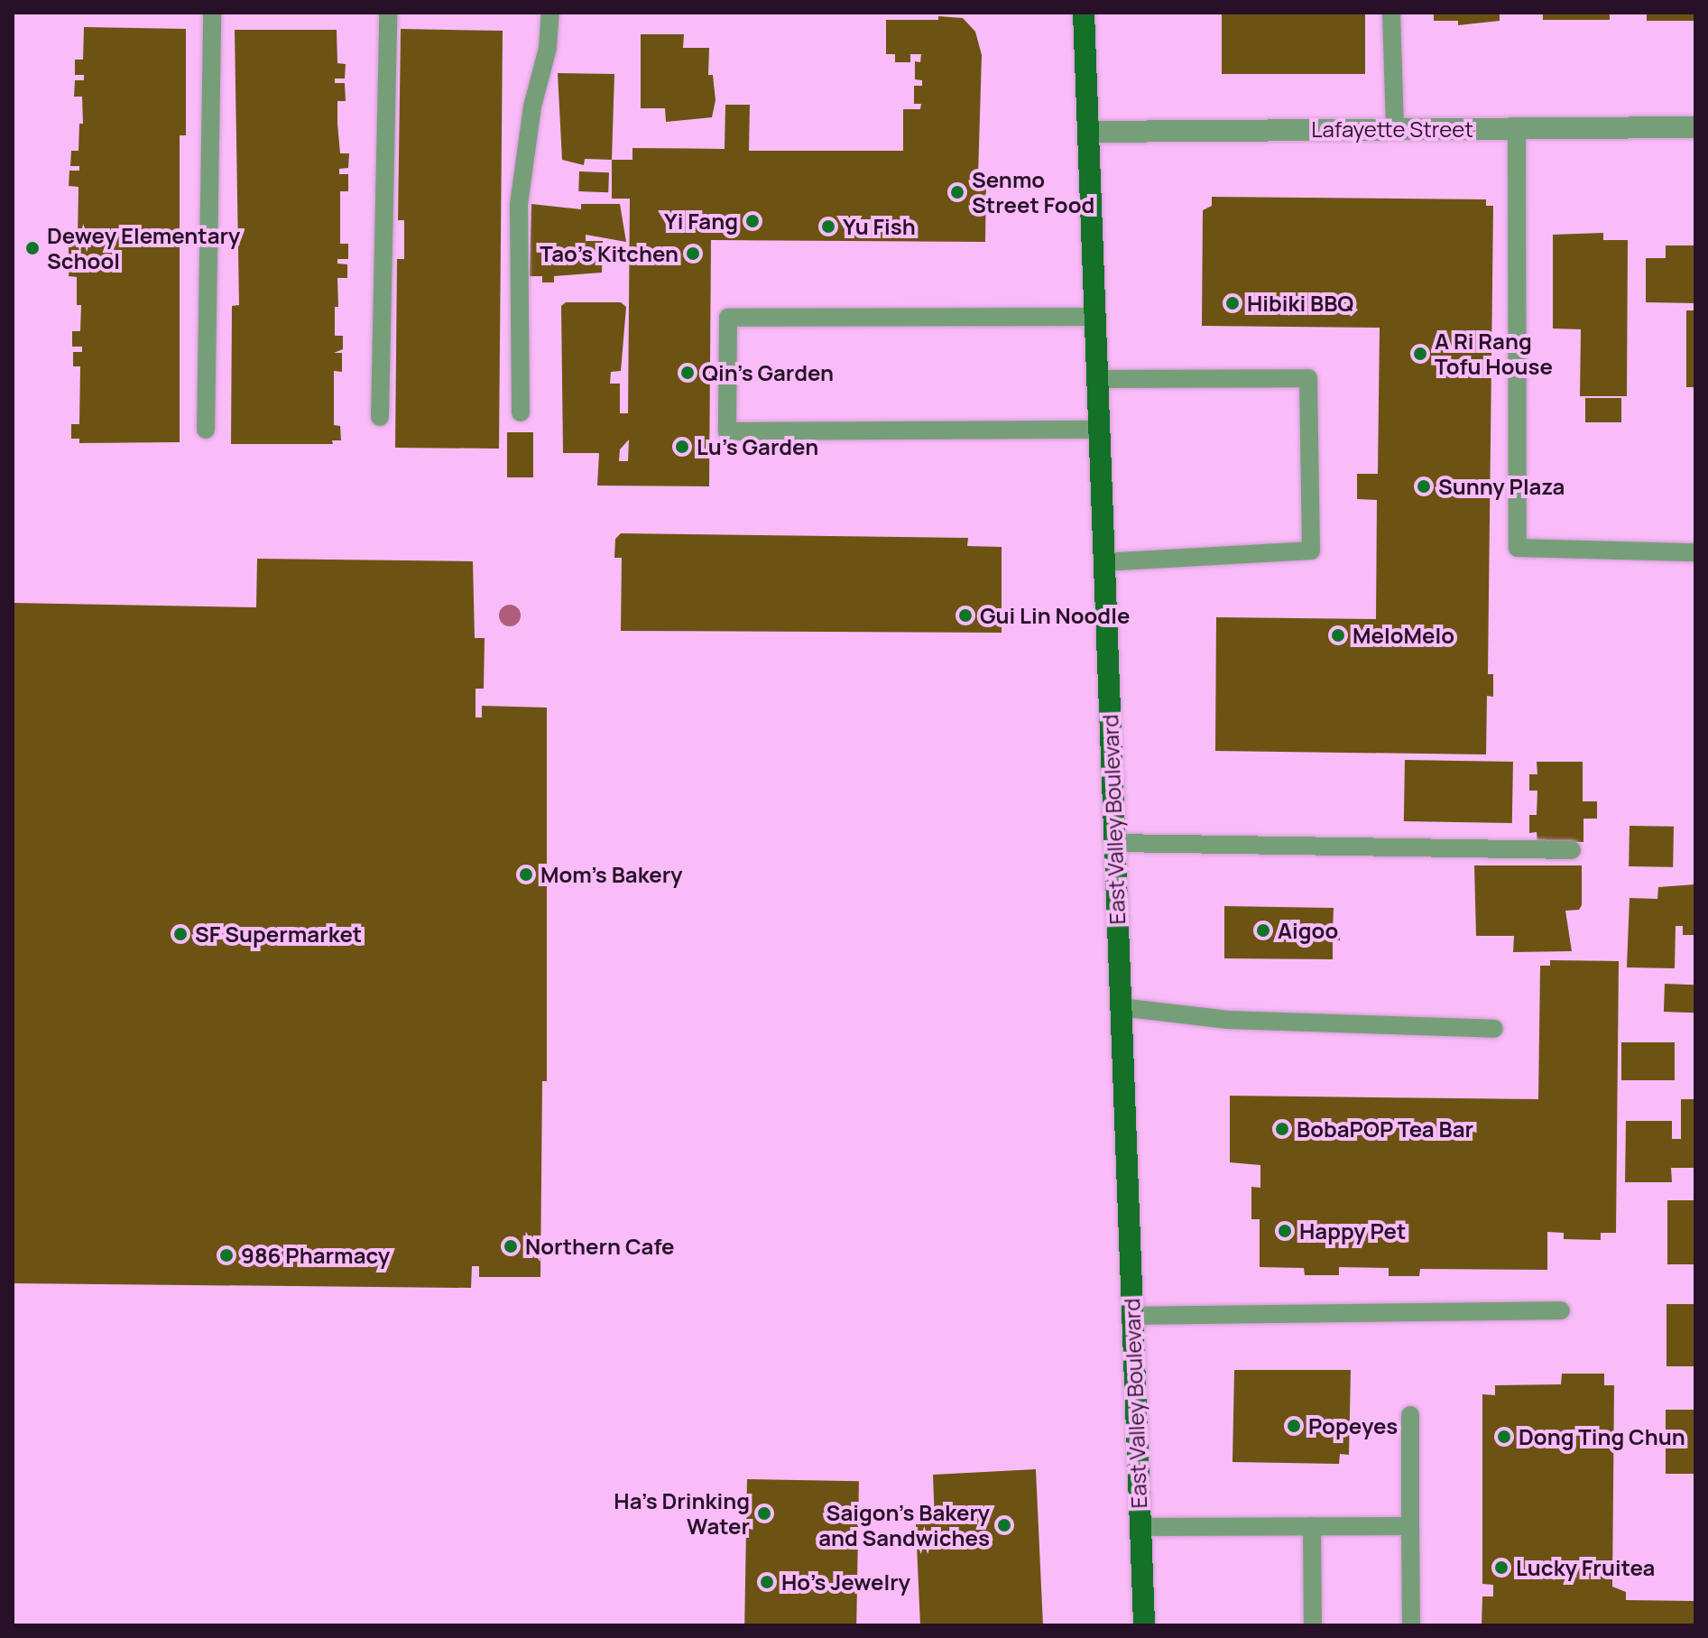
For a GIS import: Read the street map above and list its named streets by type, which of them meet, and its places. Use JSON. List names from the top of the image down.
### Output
{
  "streets": {
    "main road": ["East Valley Boulevard"],
    "street": ["Lafayette Street"]
  },
  "crossings": [
    ["Lafayette Street", "East Valley Boulevard"]
  ],
  "places": [
    "Senmo Street Food",
    "Yi Fang",
    "Yu Fish",
    "Dewey Elementary School",
    "Tao's Kitchen",
    "Hibiki BBQ",
    "A Ri Rang Tofu House",
    "Qin’s Garden",
    "Lu's Garden",
    "Sunny Plaza",
    "Gui Lin Noodle",
    "MeloMelo",
    "Mom's Bakery",
    "Aigoo",
    "SF Supermarket",
    "BobaPOP Tea Bar",
    "Happy Pet",
    "Northern Cafe",
    "986 Pharmacy",
    "Popeyes",
    "Dong Ting Chun",
    "Ha's Drinking Water",
    "Saigon's Bakery and Sandwiches",
    "Lucky Fruitea",
    "Ho's Jewelry"
  ]
}
